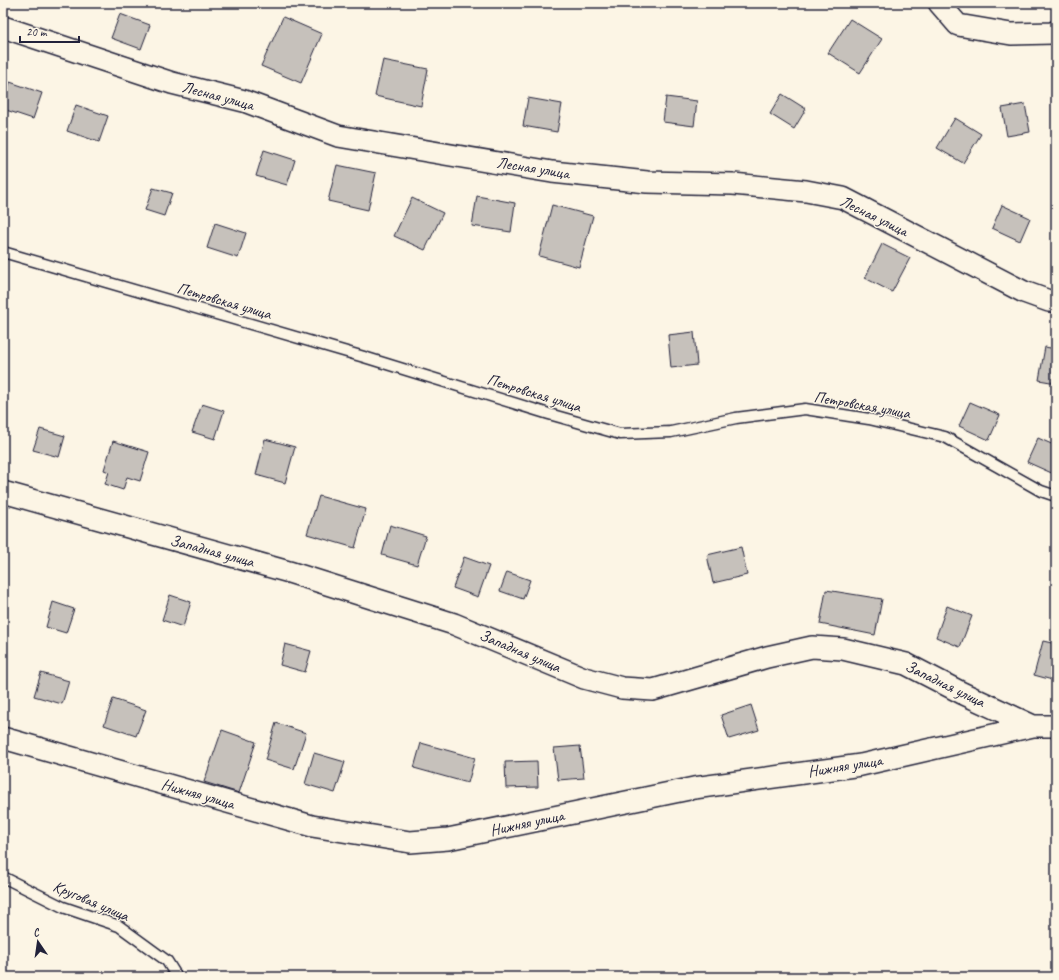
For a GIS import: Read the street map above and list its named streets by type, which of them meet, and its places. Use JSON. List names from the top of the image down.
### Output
{
  "streets": {
    "street": ["Лесная улица", "Западная улица", "Нижняя улица"],
    "lane": ["Петровская улица", "Круговая улица"]
  },
  "crossings": [
    ["Западная улица", "Нижняя улица"]
  ],
  "scale_bar": "20 m",
  "north": "top"
}
